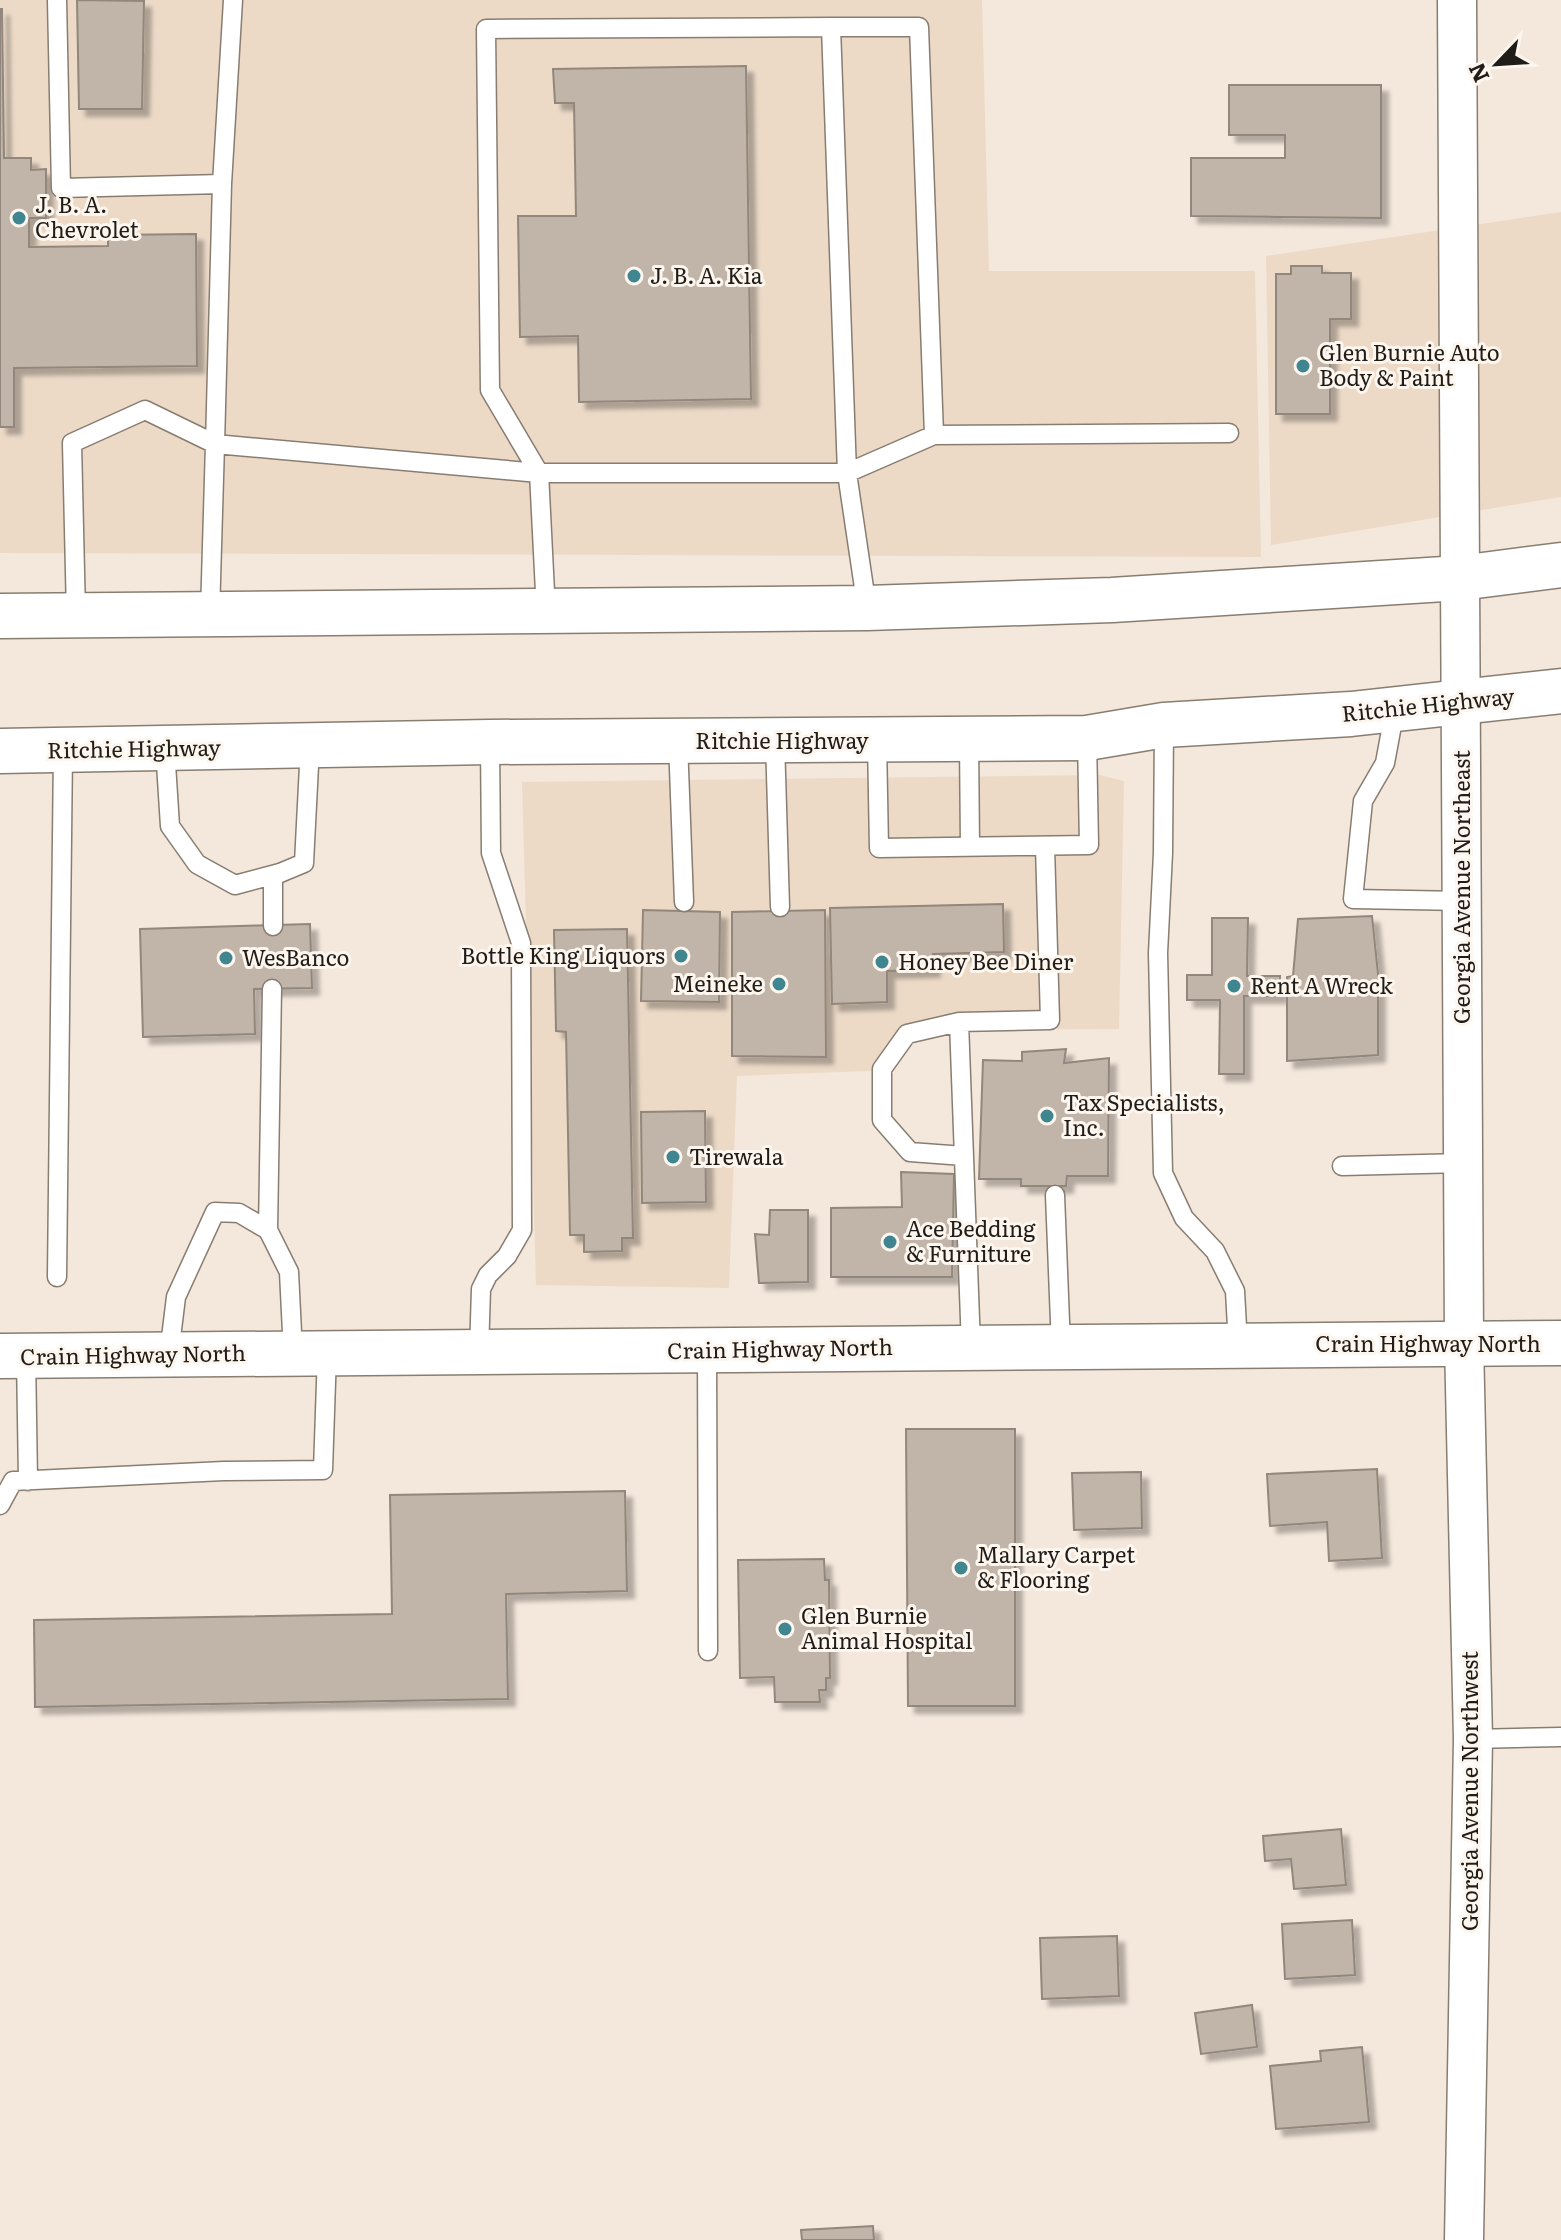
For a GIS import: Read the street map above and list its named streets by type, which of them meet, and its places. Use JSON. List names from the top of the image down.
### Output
{
  "streets": {
    "main road": ["Ritchie Highway", "Crain Highway North"],
    "street": ["Georgia Avenue Northeast", "Georgia Avenue Northwest"]
  },
  "crossings": [
    ["Ritchie Highway", "Georgia Avenue Northeast"],
    ["Georgia Avenue Northeast", "Crain Highway North"],
    ["Georgia Avenue Northeast", "Georgia Avenue Northwest"],
    ["Crain Highway North", "Georgia Avenue Northwest"]
  ],
  "places": [
    "J. B. A. Chevrolet",
    "J. B. A. Kia",
    "Glen Burnie Auto Body & Paint",
    "Bottle King Liquors",
    "WesBanco",
    "Honey Bee Diner",
    "Meineke",
    "Rent A Wreck",
    "Tax Specialists, Inc.",
    "Tirewala",
    "Ace Bedding & Furniture",
    "Mallary Carpet & Flooring",
    "Glen Burnie Animal Hospital"
  ],
  "north": "bottom left"
}
